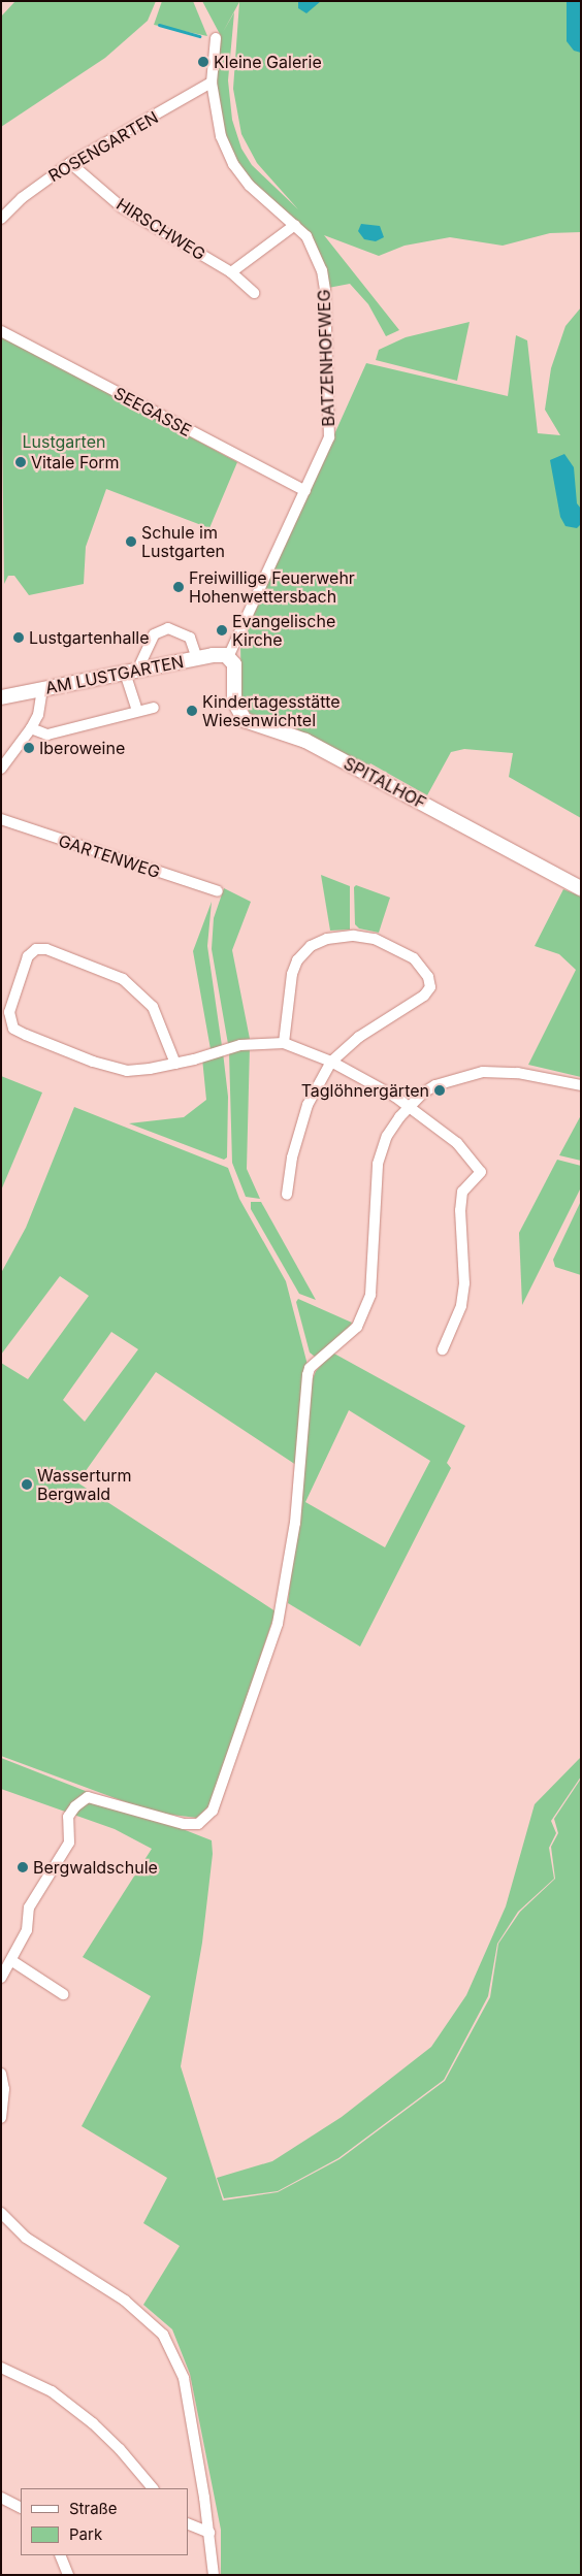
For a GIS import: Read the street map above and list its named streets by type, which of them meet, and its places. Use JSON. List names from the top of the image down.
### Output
{
  "streets": {
    "street": [
      "ROSENGARTEN",
      "HIRSCHWEG",
      "BATZENHOFWEG",
      "SEEGASSE",
      "AM LUSTGARTEN",
      "SPITALHOF",
      "GARTENWEG"
    ]
  },
  "crossings": [
    ["ROSENGARTEN", "HIRSCHWEG"],
    ["ROSENGARTEN", "BATZENHOFWEG"],
    ["BATZENHOFWEG", "SEEGASSE"],
    ["AM LUSTGARTEN", "SPITALHOF"]
  ],
  "parks": ["Lustgarten"],
  "places": [
    "Kleine Galerie",
    "Vitale Form",
    "Schule im Lustgarten",
    "Freiwillige Feuerwehr Hohenwettersbach",
    "Evangelische Kirche",
    "Lustgartenhalle",
    "Kindertagesstätte Wiesenwichtel",
    "Iberoweine",
    "Taglöhnergärten",
    "Wasserturm Bergwald",
    "Bergwaldschule"
  ],
  "legend": ["Straße", "Park"]
}
